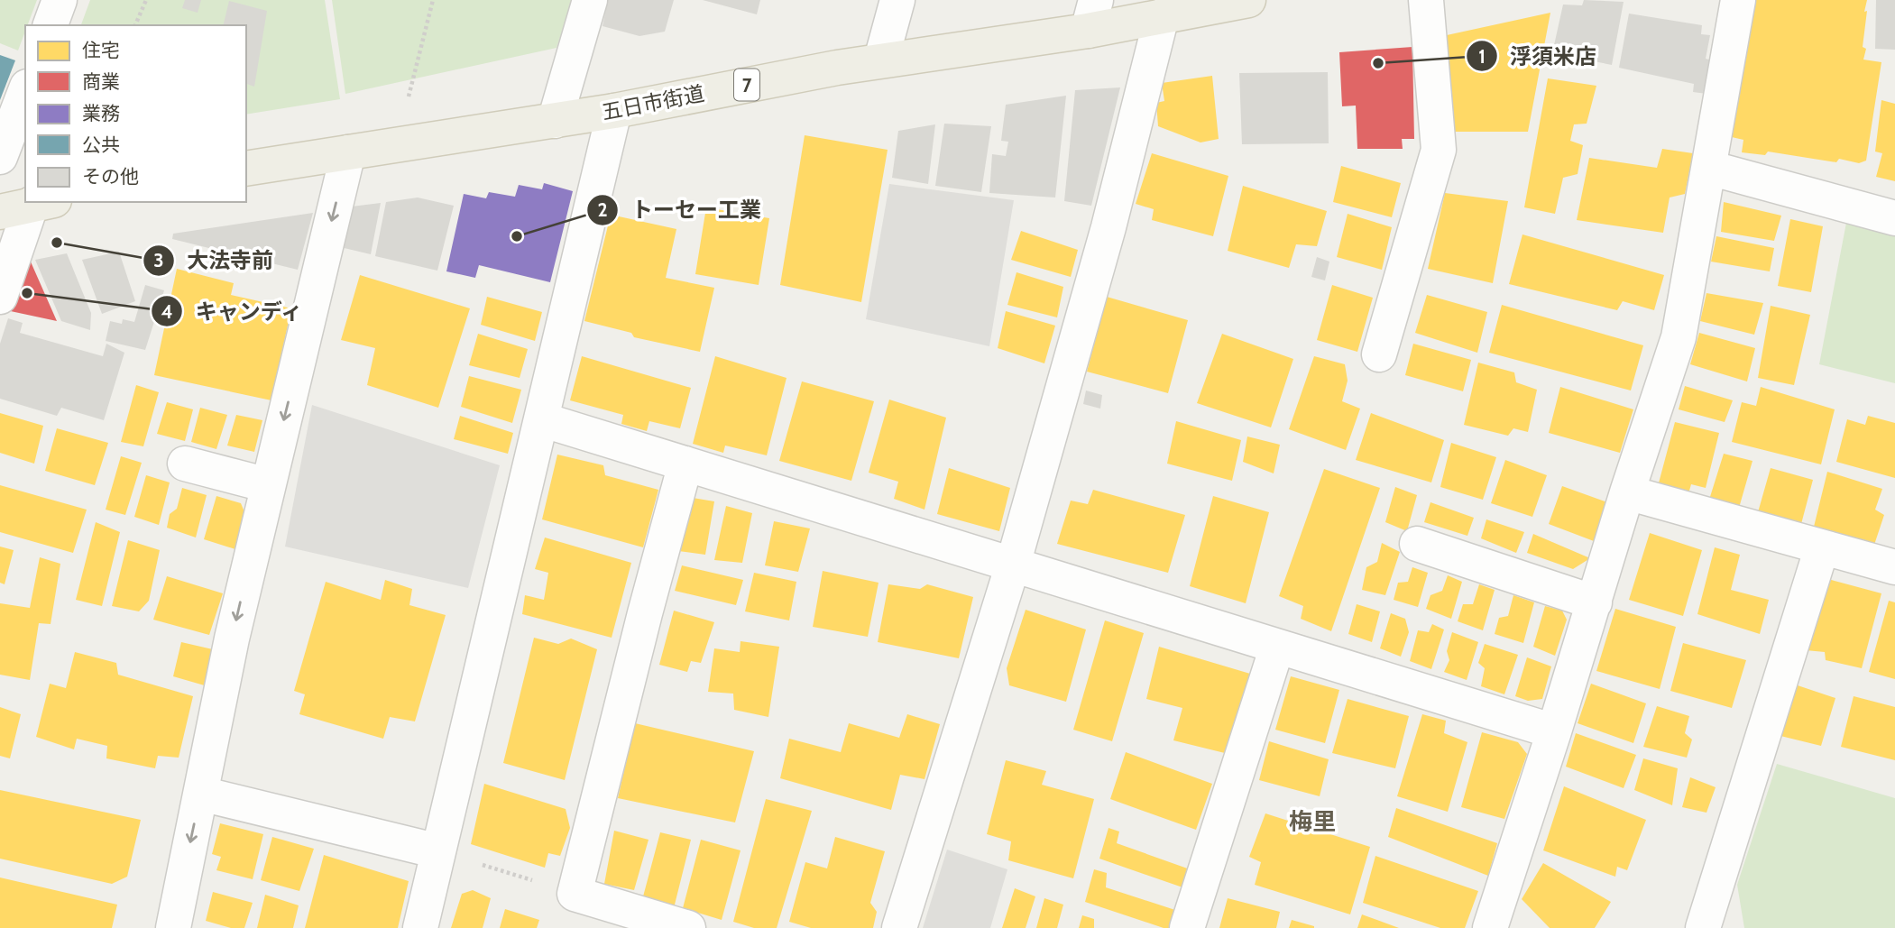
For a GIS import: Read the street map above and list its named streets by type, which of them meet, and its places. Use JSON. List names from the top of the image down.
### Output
{
  "streets": {
    "main road": ["7", "五日市街道"]
  },
  "districts": ["梅里"],
  "places": [
    "浮須米店",
    "トーセー工業",
    "大法寺前",
    "キャンディ"
  ],
  "legend": [
    "住宅",
    "商業",
    "業務",
    "公共",
    "その他"
  ]
}
